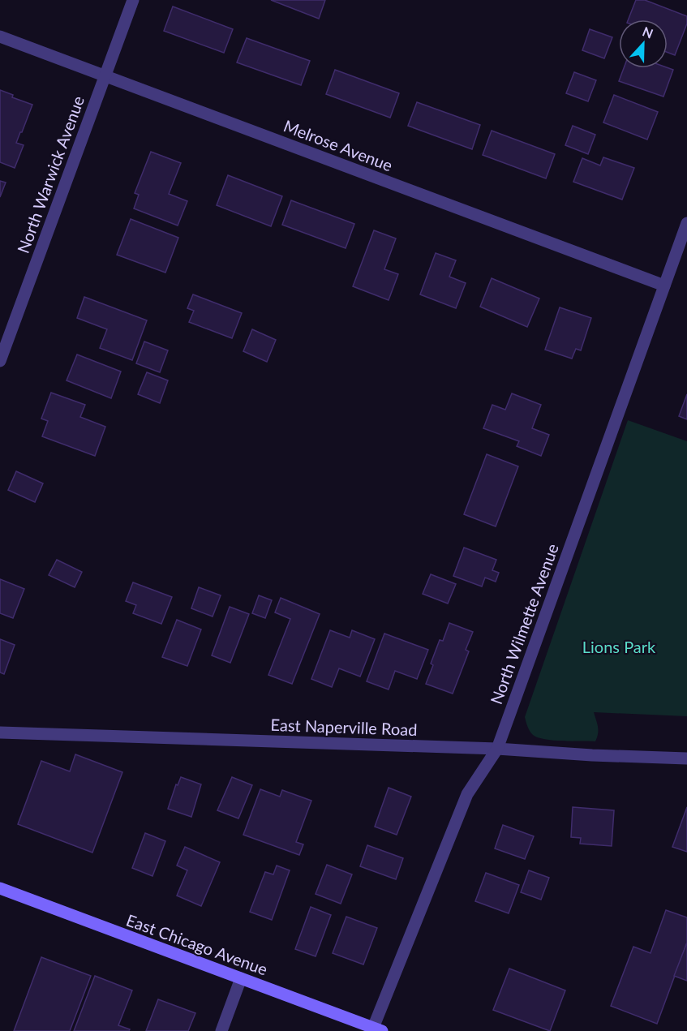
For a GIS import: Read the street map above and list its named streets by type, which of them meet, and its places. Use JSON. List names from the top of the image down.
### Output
{
  "streets": {
    "main road": ["East Chicago Avenue"],
    "street": [
      "Melrose Avenue",
      "North Warwick Avenue",
      "North Wilmette Avenue",
      "East Naperville Road"
    ]
  },
  "crossings": [
    ["Melrose Avenue", "North Warwick Avenue"],
    ["Melrose Avenue", "North Wilmette Avenue"],
    ["North Wilmette Avenue", "East Naperville Road"],
    ["North Wilmette Avenue", "East Chicago Avenue"]
  ],
  "parks": ["Lions Park"],
  "north": "top"
}
